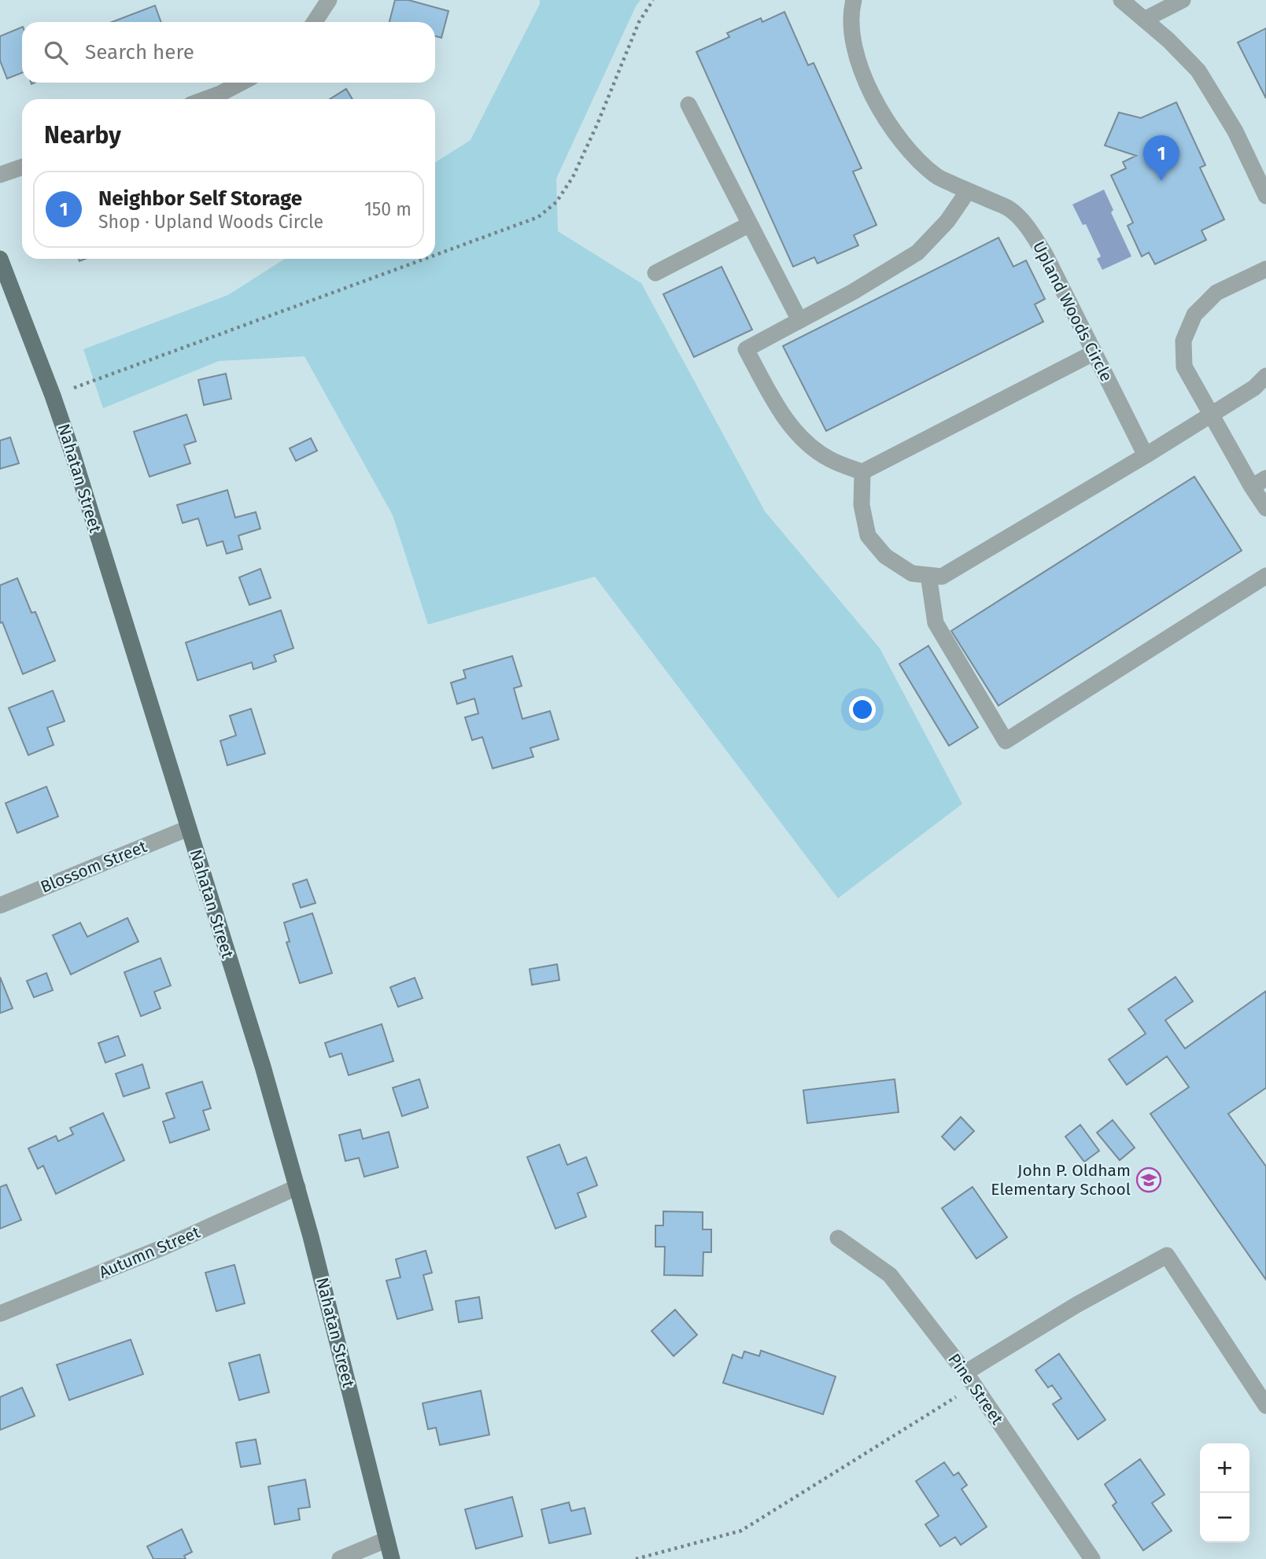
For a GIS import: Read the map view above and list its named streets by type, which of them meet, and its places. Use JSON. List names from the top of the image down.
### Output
{
  "streets": {
    "main road": ["Nahatan Street"],
    "street": [
      "Upland Woods Circle",
      "Blossom Street",
      "Autumn Street",
      "Pine Street"
    ]
  },
  "crossings": [
    ["Nahatan Street", "Blossom Street"],
    ["Nahatan Street", "Autumn Street"]
  ],
  "places": {
    "school or university": ["John P. Oldham Elementary School"]
  },
  "page": {
    "search": "Search here",
    "heading": "Nearby",
    "pins": "1",
    "list": [
      {
        "mark": "1",
        "name": "Neighbor Self Storage",
        "note": "Shop · Upland Woods Circle",
        "value": "150 m"
      }
    ],
    "map_buttons": ["+", "−"]
  }
}
